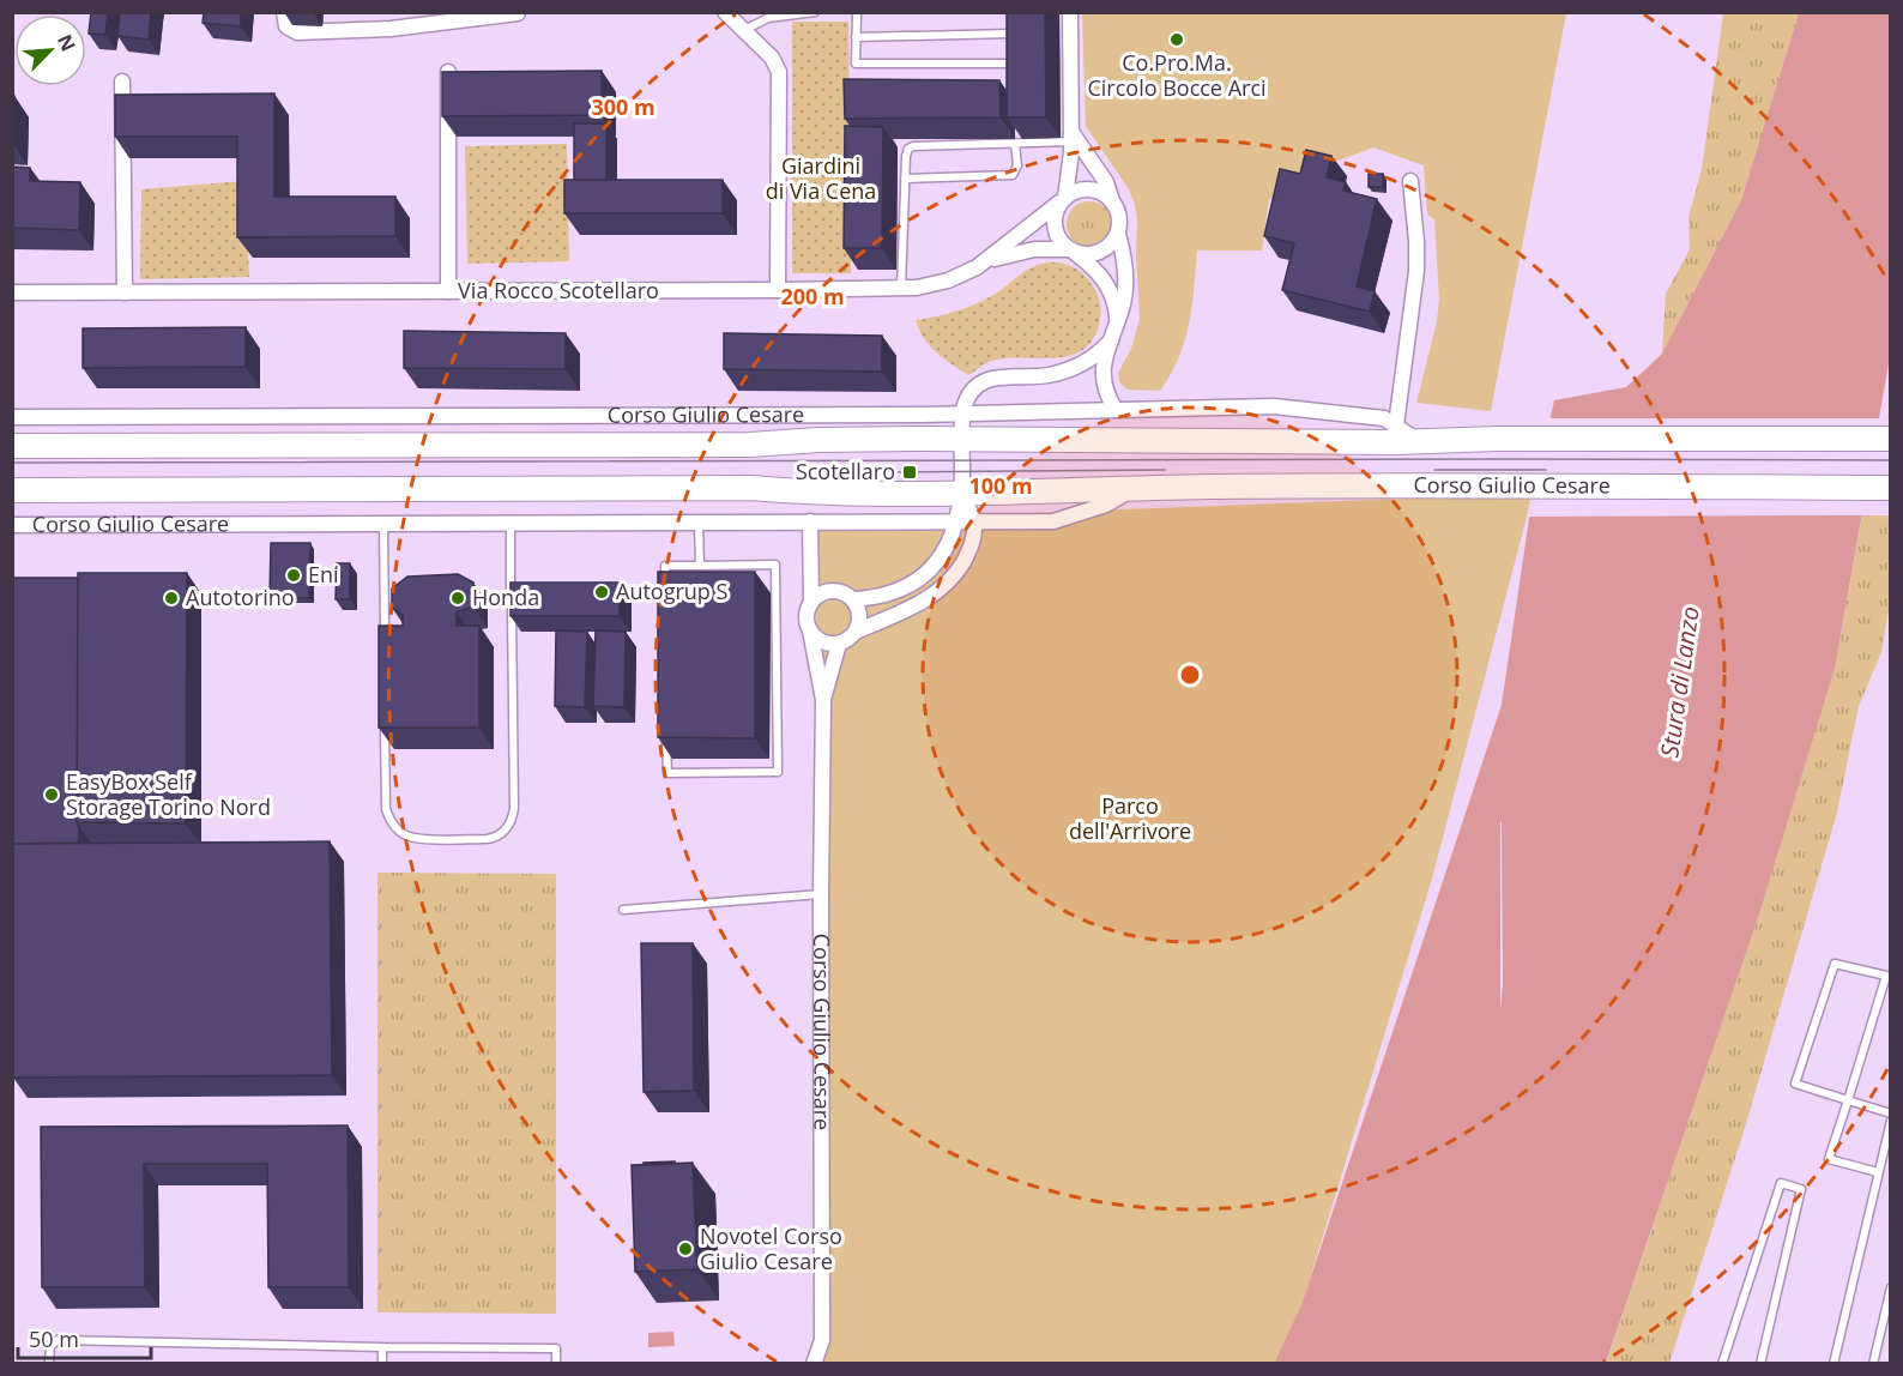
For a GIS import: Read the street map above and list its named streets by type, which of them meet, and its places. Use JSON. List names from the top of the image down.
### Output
{
  "streets": {
    "main road": ["Corso Giulio Cesare"],
    "street": ["Via Rocco Scotellaro"]
  },
  "water": ["Stura di Lanzo"],
  "parks": ["Giardini di Via Cena", "Parco dell'Arrivore"],
  "places": {
    "other": [
      "Co.Pro.Ma. Circolo Bocce Arci",
      "Eni",
      "Autogrup S",
      "Autotorino",
      "Honda",
      "EasyBox Self Storage Torino Nord",
      "Novotel Corso Giulio Cesare"
    ],
    "transit": ["Scotellaro"]
  },
  "scale_bar": "50 m",
  "north": "top right",
  "rings": ["300 m", "200 m", "100 m"]
}
